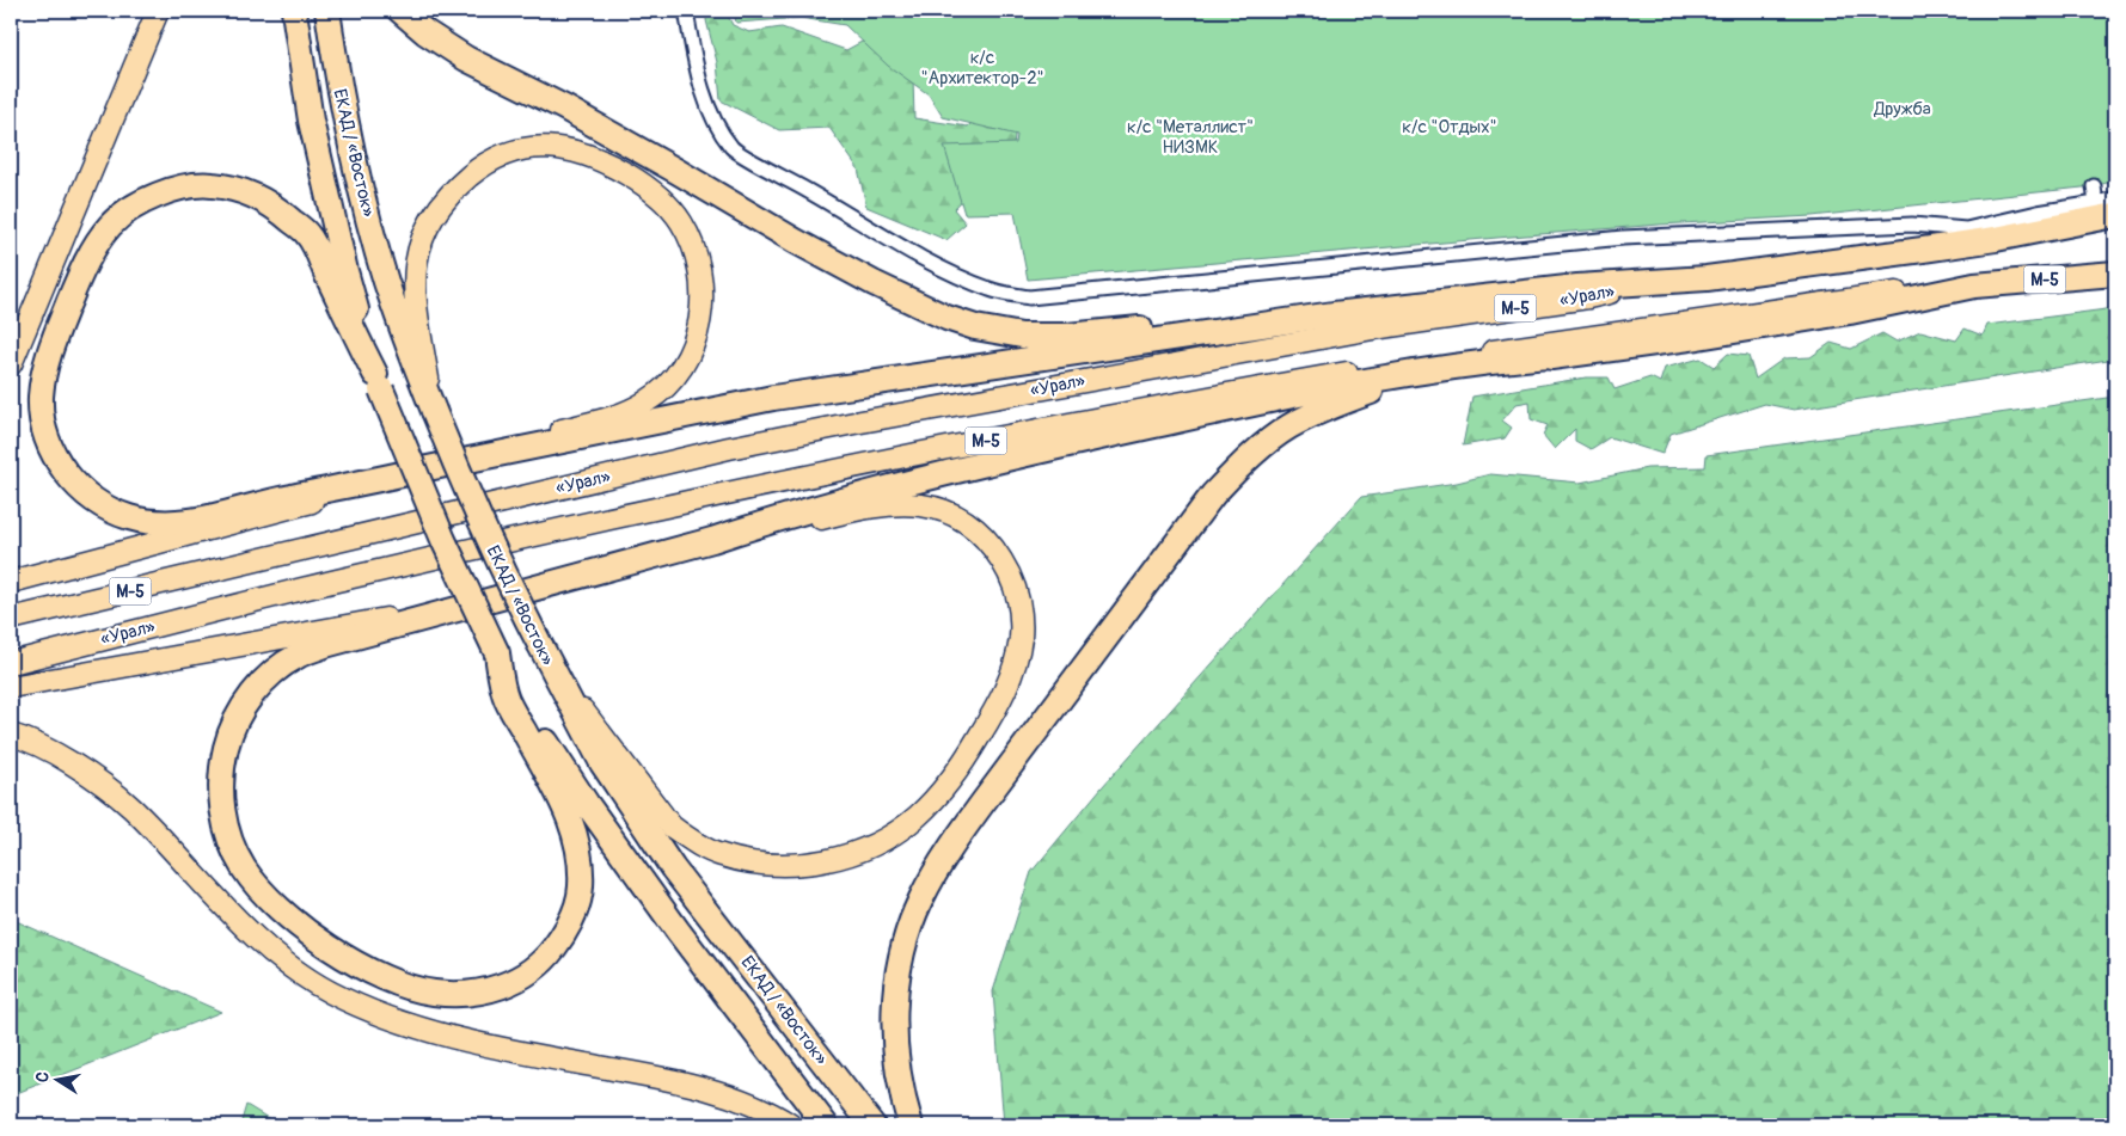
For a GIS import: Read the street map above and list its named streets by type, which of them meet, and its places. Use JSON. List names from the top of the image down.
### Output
{
  "streets": {
    "highway": ["ЕКАД / «Восток»", "М-5", "«Урал»"]
  },
  "parks": [
    "к/с \"Архитектор-2\"",
    "Дружба",
    "к/с \"Металлист\" НИЗМК",
    "к/с \"Отдых\""
  ],
  "north": "left"
}
